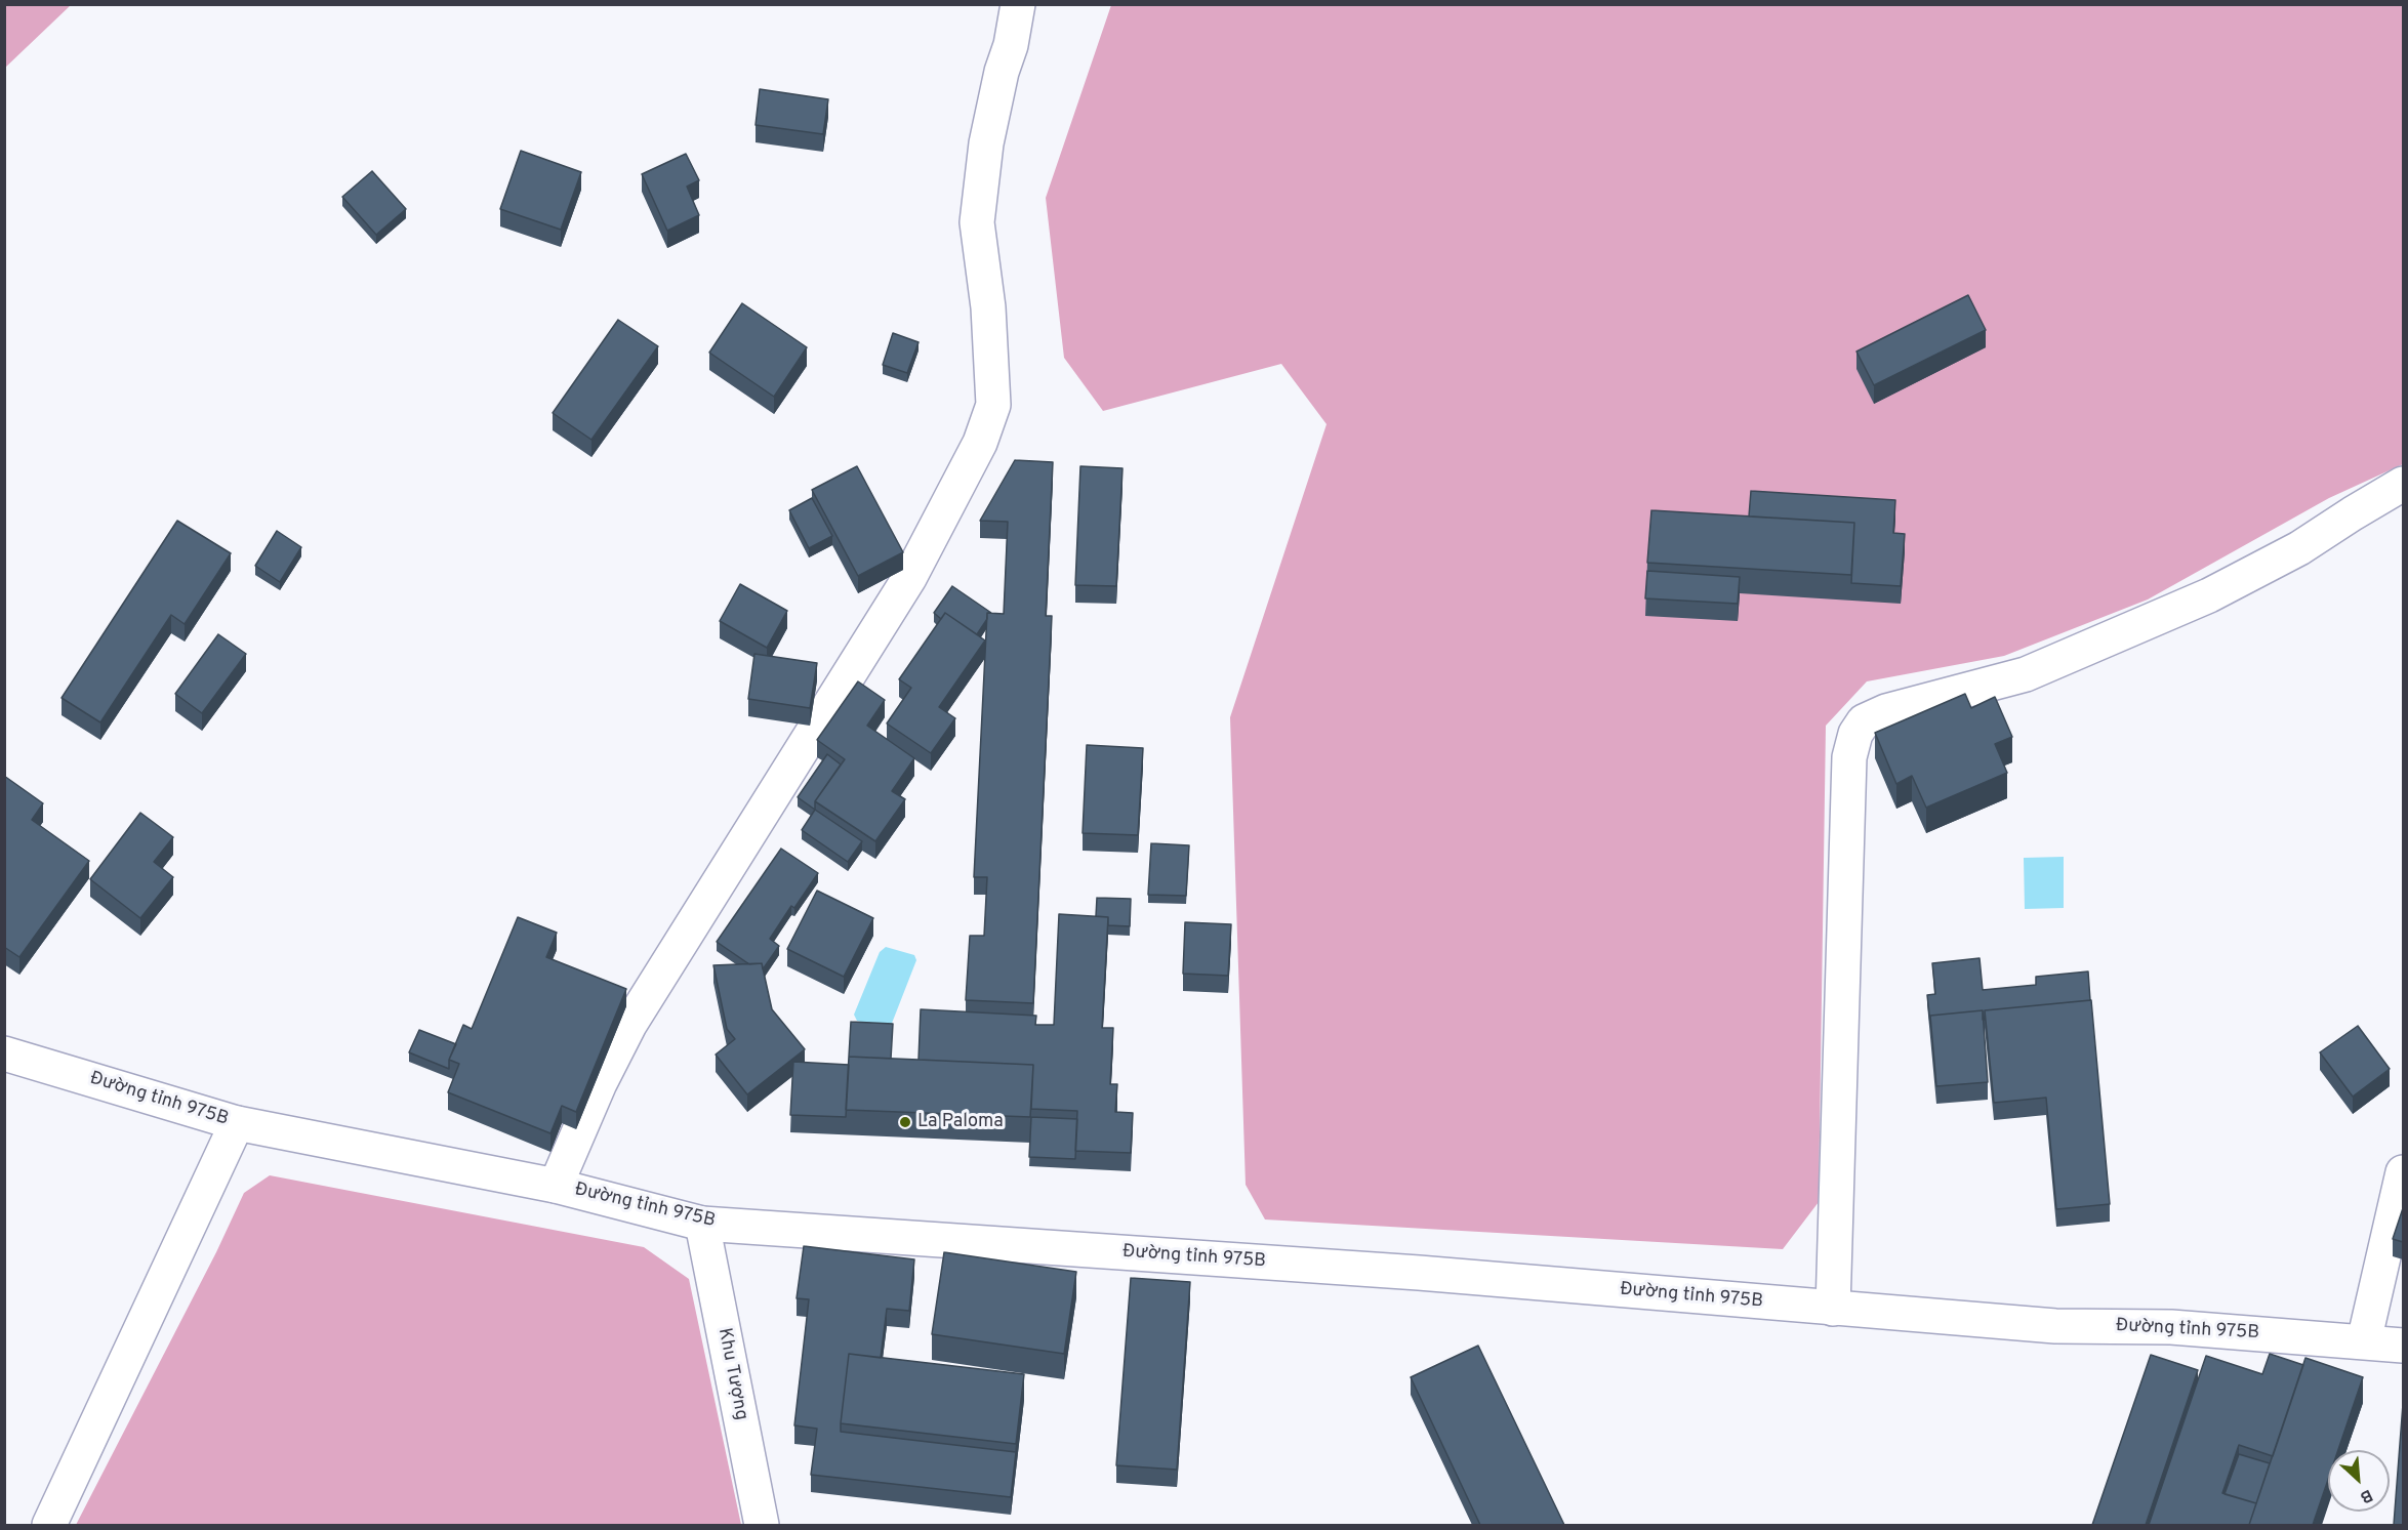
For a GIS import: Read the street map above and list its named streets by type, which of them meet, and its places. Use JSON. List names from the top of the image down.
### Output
{
  "streets": {
    "street": ["Đường tỉnh 975B", "Khu Tượng"]
  },
  "crossings": [
    ["Đường tỉnh 975B", "Khu Tượng"]
  ],
  "places": ["La Paloma"],
  "north": "bottom right"
}
